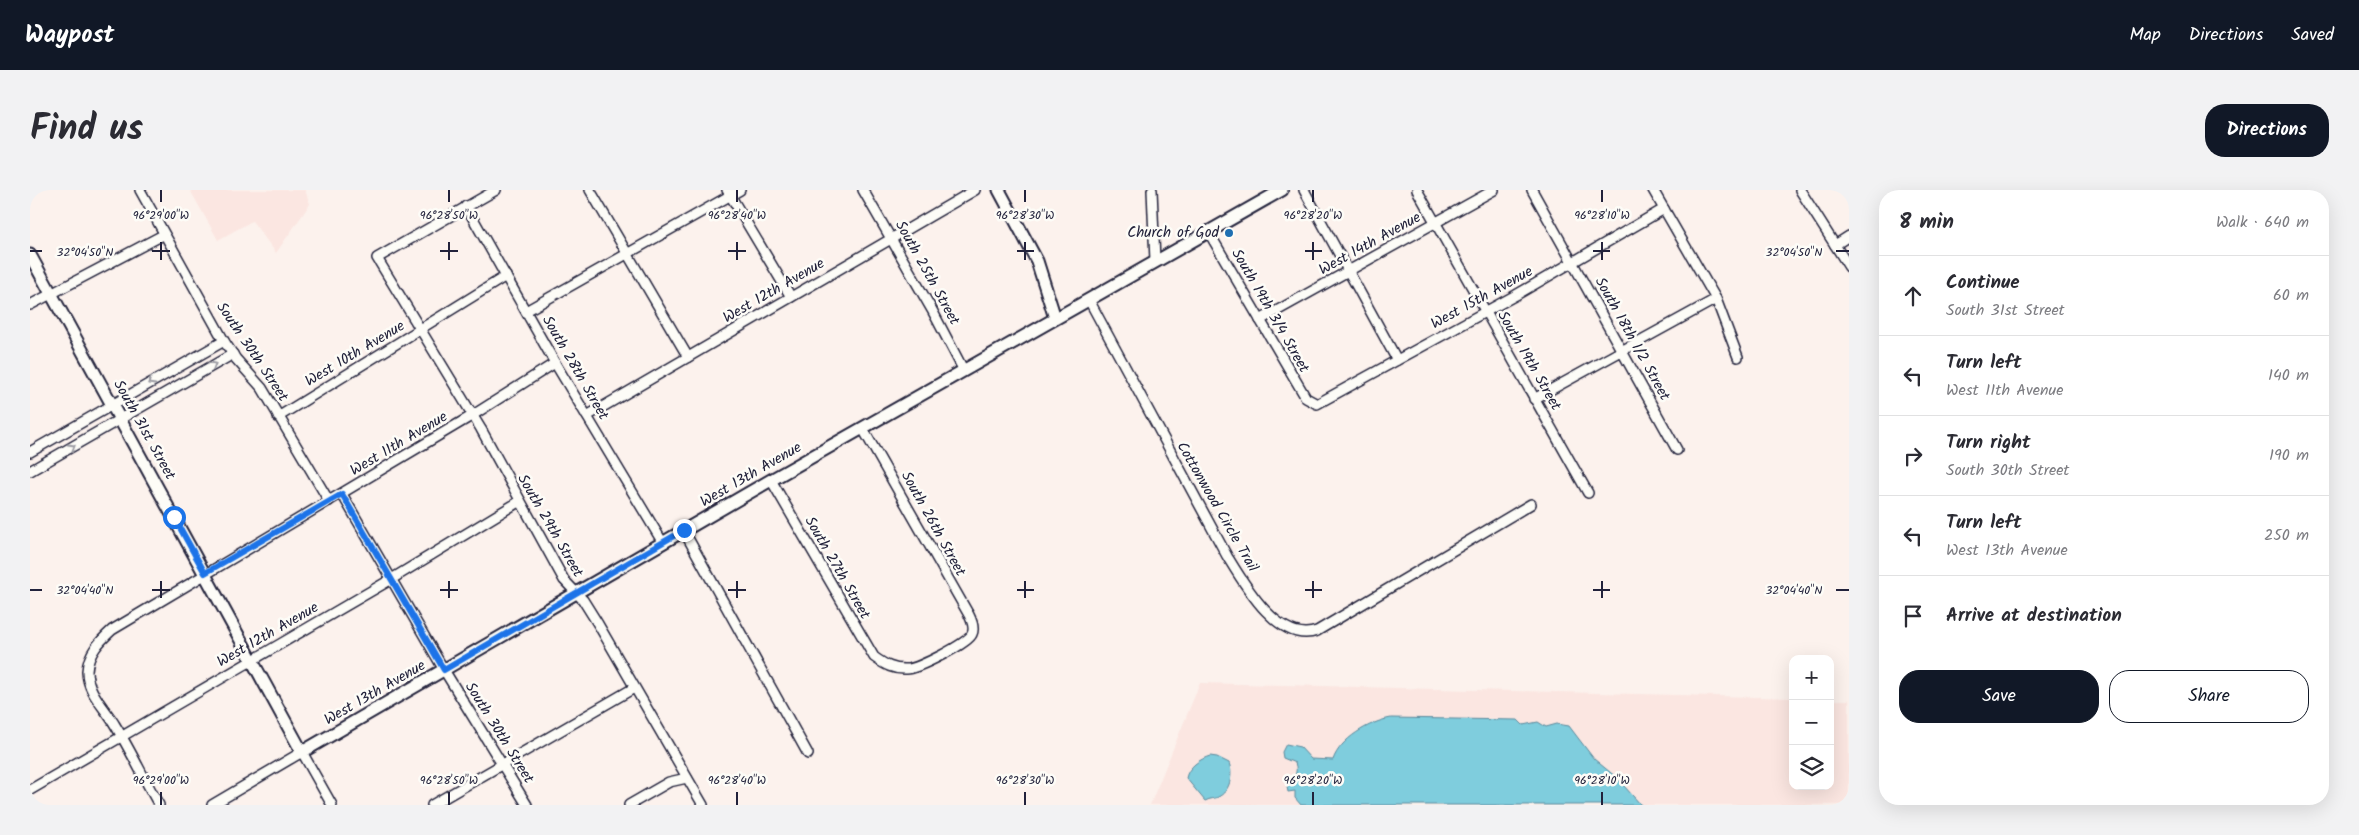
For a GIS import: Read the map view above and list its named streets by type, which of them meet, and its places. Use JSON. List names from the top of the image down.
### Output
{
  "streets": {
    "street": [
      "West 14th Avenue",
      "South 25th Street",
      "West 12th Avenue",
      "West 15th Avenue",
      "South 19th 3/4 Street",
      "South 18th 1/2 Street",
      "South 30th Street",
      "West 10th Avenue",
      "South 19th Street",
      "South 28th Street",
      "South 31st Street",
      "West 11th Avenue",
      "West 13th Avenue",
      "Cottonwood Circle Trail",
      "South 26th Street",
      "South 29th Street",
      "South 27th Street"
    ]
  },
  "crossings": [
    ["West 14th Avenue", "South 19th 3/4 Street"],
    ["West 14th Avenue", "South 19th Street"],
    ["South 25th Street", "West 12th Avenue"],
    ["South 25th Street", "West 13th Avenue"],
    ["West 12th Avenue", "South 30th Street"],
    ["West 12th Avenue", "South 28th Street"],
    ["West 12th Avenue", "South 31st Street"],
    ["West 12th Avenue", "West 11th Avenue"],
    ["West 12th Avenue", "South 29th Street"],
    ["West 15th Avenue", "South 19th 3/4 Street"],
    ["West 15th Avenue", "South 18th 1/2 Street"],
    ["West 15th Avenue", "South 19th Street"],
    ["South 19th 3/4 Street", "West 13th Avenue"],
    ["South 30th Street", "West 10th Avenue"],
    ["South 30th Street", "West 11th Avenue"],
    ["South 30th Street", "West 13th Avenue"],
    ["West 10th Avenue", "South 28th Street"],
    ["West 10th Avenue", "South 29th Street"],
    ["South 28th Street", "West 11th Avenue"],
    ["South 28th Street", "West 13th Avenue"],
    ["South 28th Street", "South 29th Street"],
    ["South 31st Street", "West 11th Avenue"],
    ["South 31st Street", "West 13th Avenue"],
    ["West 11th Avenue", "South 29th Street"],
    ["West 13th Avenue", "Cottonwood Circle Trail"],
    ["West 13th Avenue", "South 26th Street"],
    ["West 13th Avenue", "South 29th Street"],
    ["West 13th Avenue", "South 27th Street"],
    ["South 26th Street", "South 27th Street"]
  ],
  "places": ["Church of God"],
  "page": {
    "header": "Waypost",
    "nav": ["Map", "Directions", "Saved"],
    "title": "Find us",
    "buttons": [
      "Directions",
      ["Save", "Share"]
    ],
    "heading": ["8 min", "Walk · 640 m"],
    "list": [
      ["Continue", "South 31st Street", "60 m"],
      ["Turn left", "West 11th Avenue", "140 m"],
      ["Turn right", "South 30th Street", "190 m"],
      ["Turn left", "West 13th Avenue", "250 m"],
      "Arrive at destination"
    ],
    "map_buttons": ["+", "−"]
  },
  "coordinates": [
    "96°29'00\"W",
    "96°28'50\"W",
    "96°28'40\"W",
    "96°28'30\"W",
    "96°28'20\"W",
    "96°28'10\"W",
    "32°04'50\"N",
    "32°04'40\"N"
  ]
}
